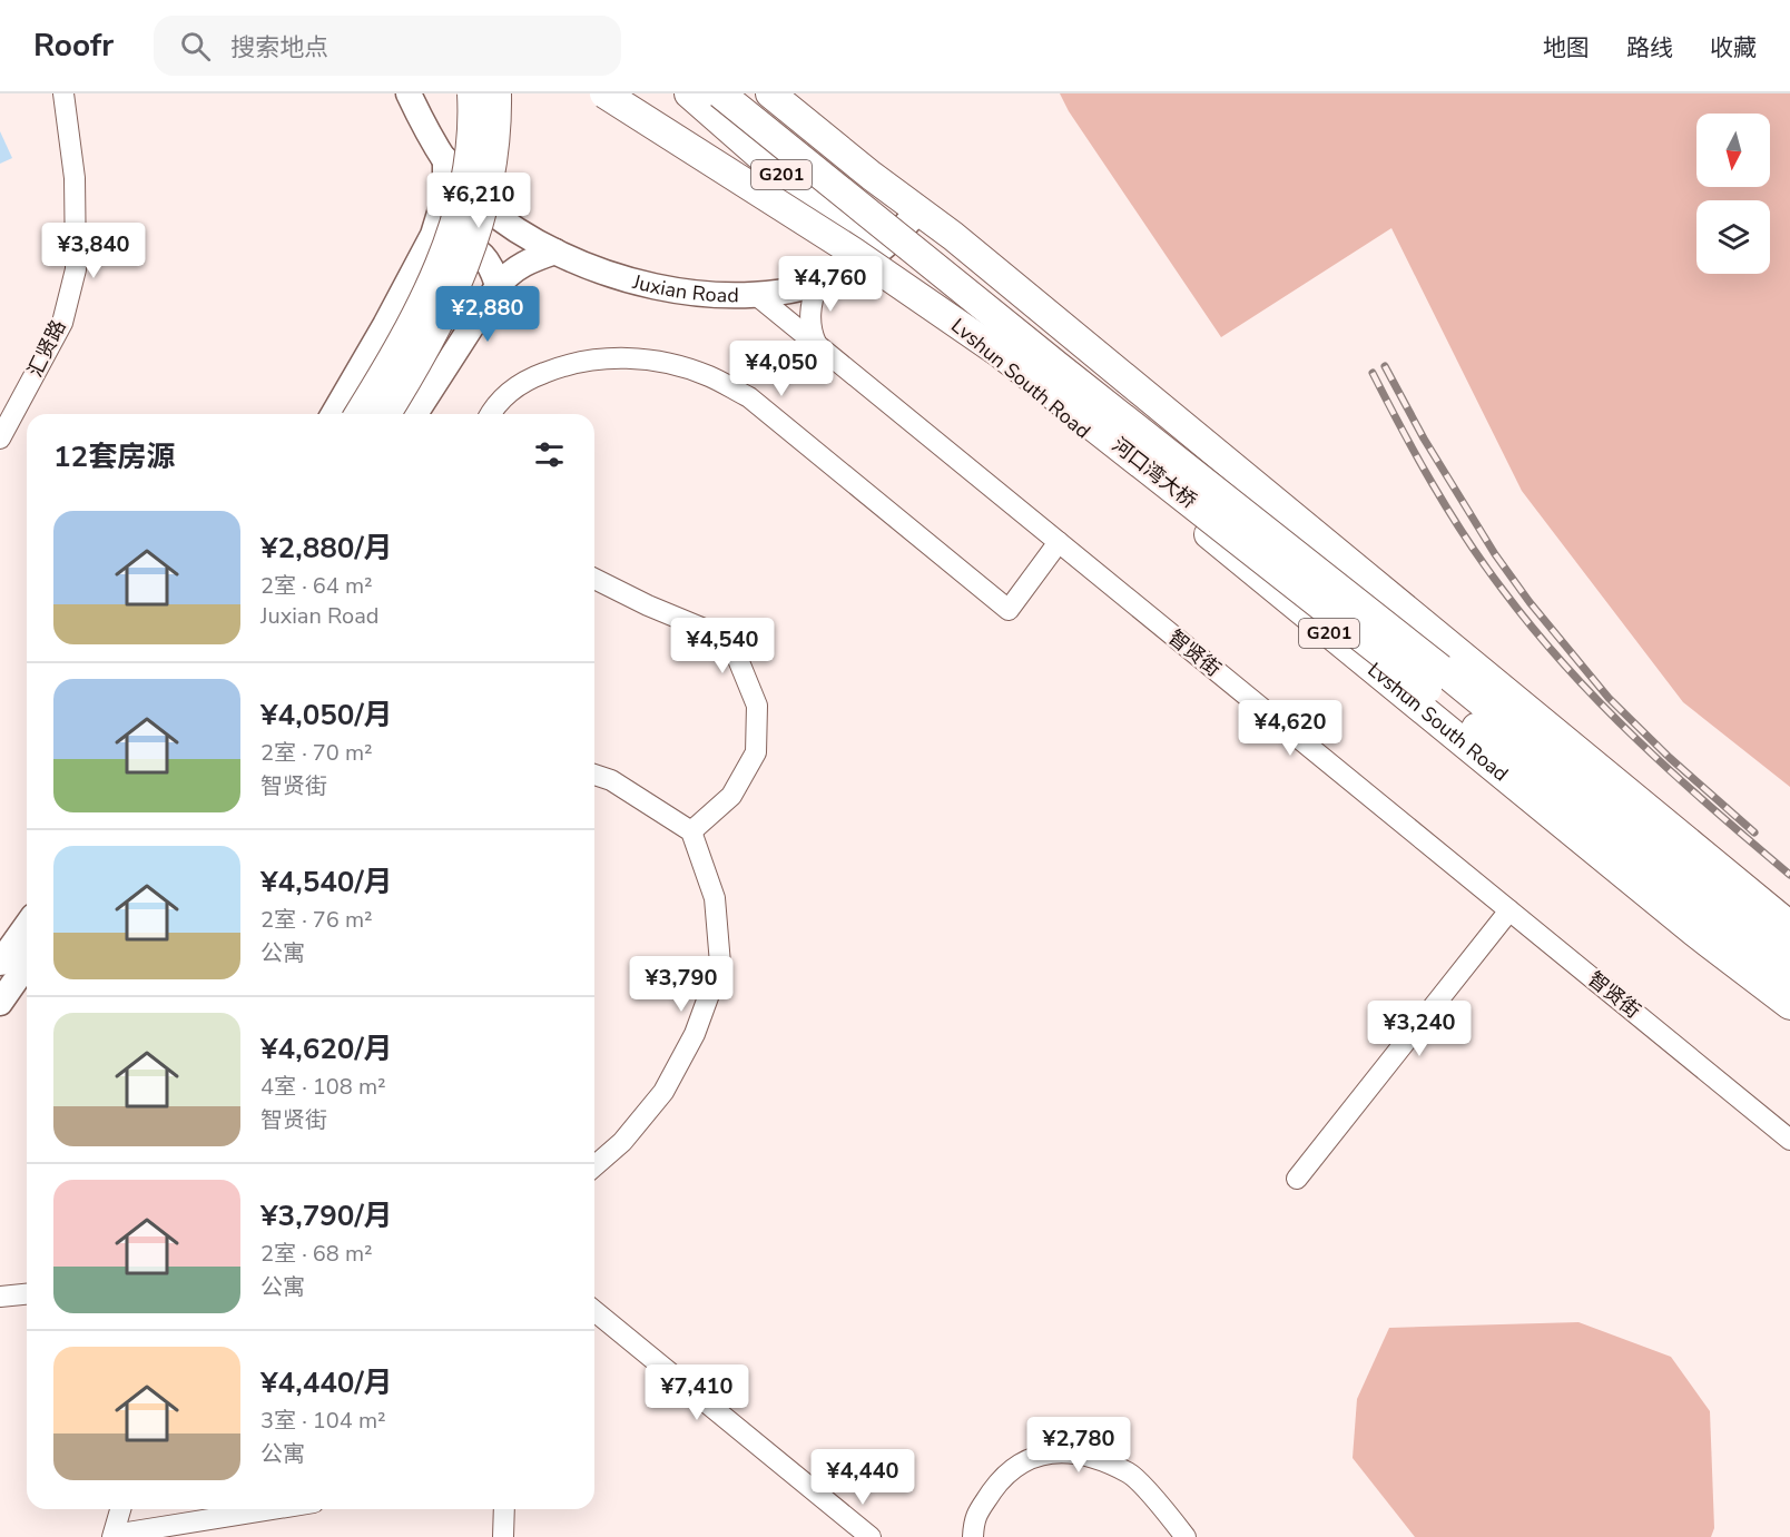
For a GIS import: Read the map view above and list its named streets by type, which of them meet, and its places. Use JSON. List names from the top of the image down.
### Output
{
  "streets": {
    "highway": ["G201", "Lvshun South Road", "河口湾大桥"],
    "main road": ["Juxian Road"],
    "street": ["汇贤路", "智贤街"]
  },
  "crossings": [
    ["G201", "Juxian Road"],
    ["G201", "Lvshun South Road"],
    ["Juxian Road", "Lvshun South Road"],
    ["Juxian Road", "智贤街"]
  ],
  "north": "bottom",
  "page": {
    "header": "Roofr",
    "search": "搜索地点",
    "nav": ["地图", "路线", "收藏"],
    "price": [
      "¥6,210",
      "¥3,840",
      "¥4,760",
      "¥2,880",
      "¥4,050",
      "¥4,540",
      "¥4,620",
      "¥3,790",
      "¥3,240",
      "¥7,410",
      "¥2,780",
      "¥4,440"
    ],
    "heading": "12套房源",
    "list": [
      {
        "name": "¥2,880/月",
        "note": "2室 · 64 m² · Juxian Road"
      },
      {
        "name": "¥4,050/月",
        "note": "2室 · 70 m² · 智贤街"
      },
      {
        "name": "¥4,540/月",
        "note": "2室 · 76 m² · 公寓"
      },
      {
        "name": "¥4,620/月",
        "note": "4室 · 108 m² · 智贤街"
      },
      {
        "name": "¥3,790/月",
        "note": "2室 · 68 m² · 公寓"
      },
      {
        "name": "¥4,440/月",
        "note": "3室 · 104 m² · 公寓"
      }
    ]
  }
}
